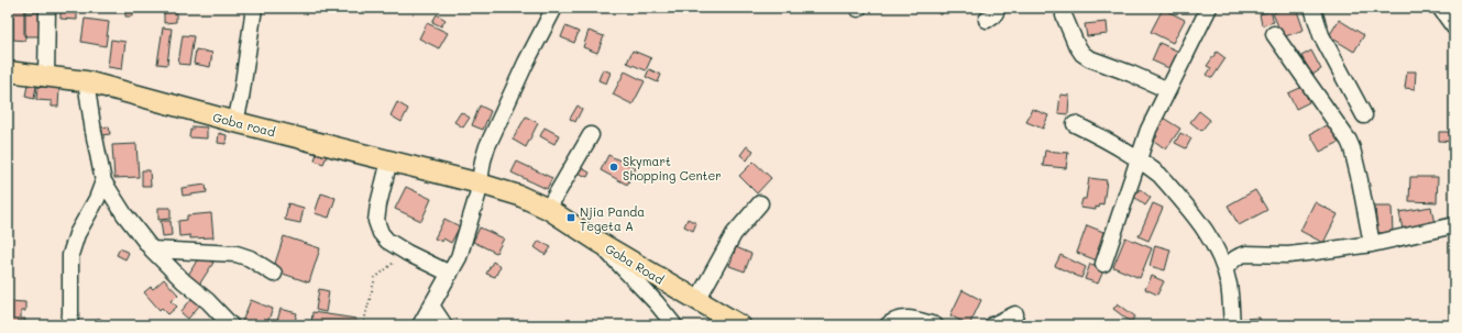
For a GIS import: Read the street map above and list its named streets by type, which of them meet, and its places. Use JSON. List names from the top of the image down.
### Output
{
  "streets": {
    "main road": ["Goba road", "Goba Road"]
  },
  "crossings": [
    ["Goba road", "Goba Road"]
  ],
  "places": {
    "other": ["Skymart Shopping Center"],
    "transit": ["Njia Panda Tegeta A"]
  }
}
